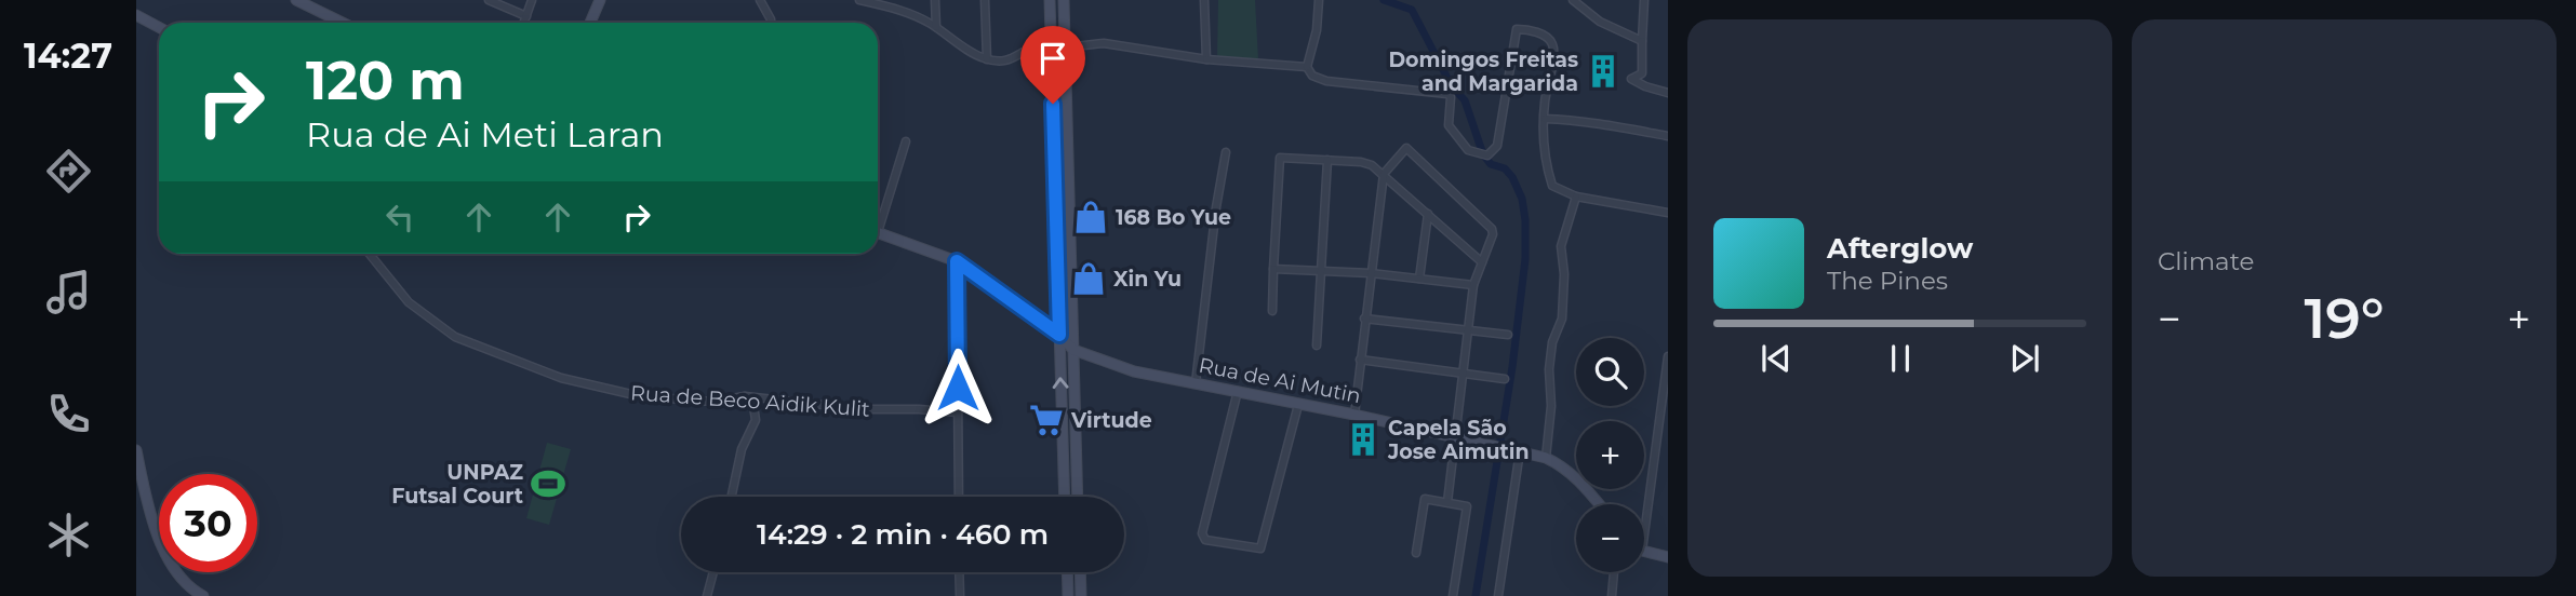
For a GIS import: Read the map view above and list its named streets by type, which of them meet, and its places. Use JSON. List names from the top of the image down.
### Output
{
  "streets": {
    "street": ["Rua de Ai Mutin", "Rua de Beco Aidik Kulit"]
  },
  "places": {
    "building": ["Domingos Freitas and Margarida", "Capela São Jose Aimutin"],
    "shop": ["168 Bo Yue", "Xin Yu"],
    "supermarket": ["Virtude"],
    "sports": ["UNPAZ Futsal Court"]
  },
  "page": {
    "tabs": "14:27",
    "tile": "Climate",
    "turn": ["120 m", "Rua de Ai Meti Laran"],
    "song": ["Afterglow", "The Pines"],
    "heat": ["−", "19°", "+"],
    "map_buttons": ["+", "−"],
    "limit": "30",
    "trip": "14:29 · 2 min · 460 m"
  }
}
